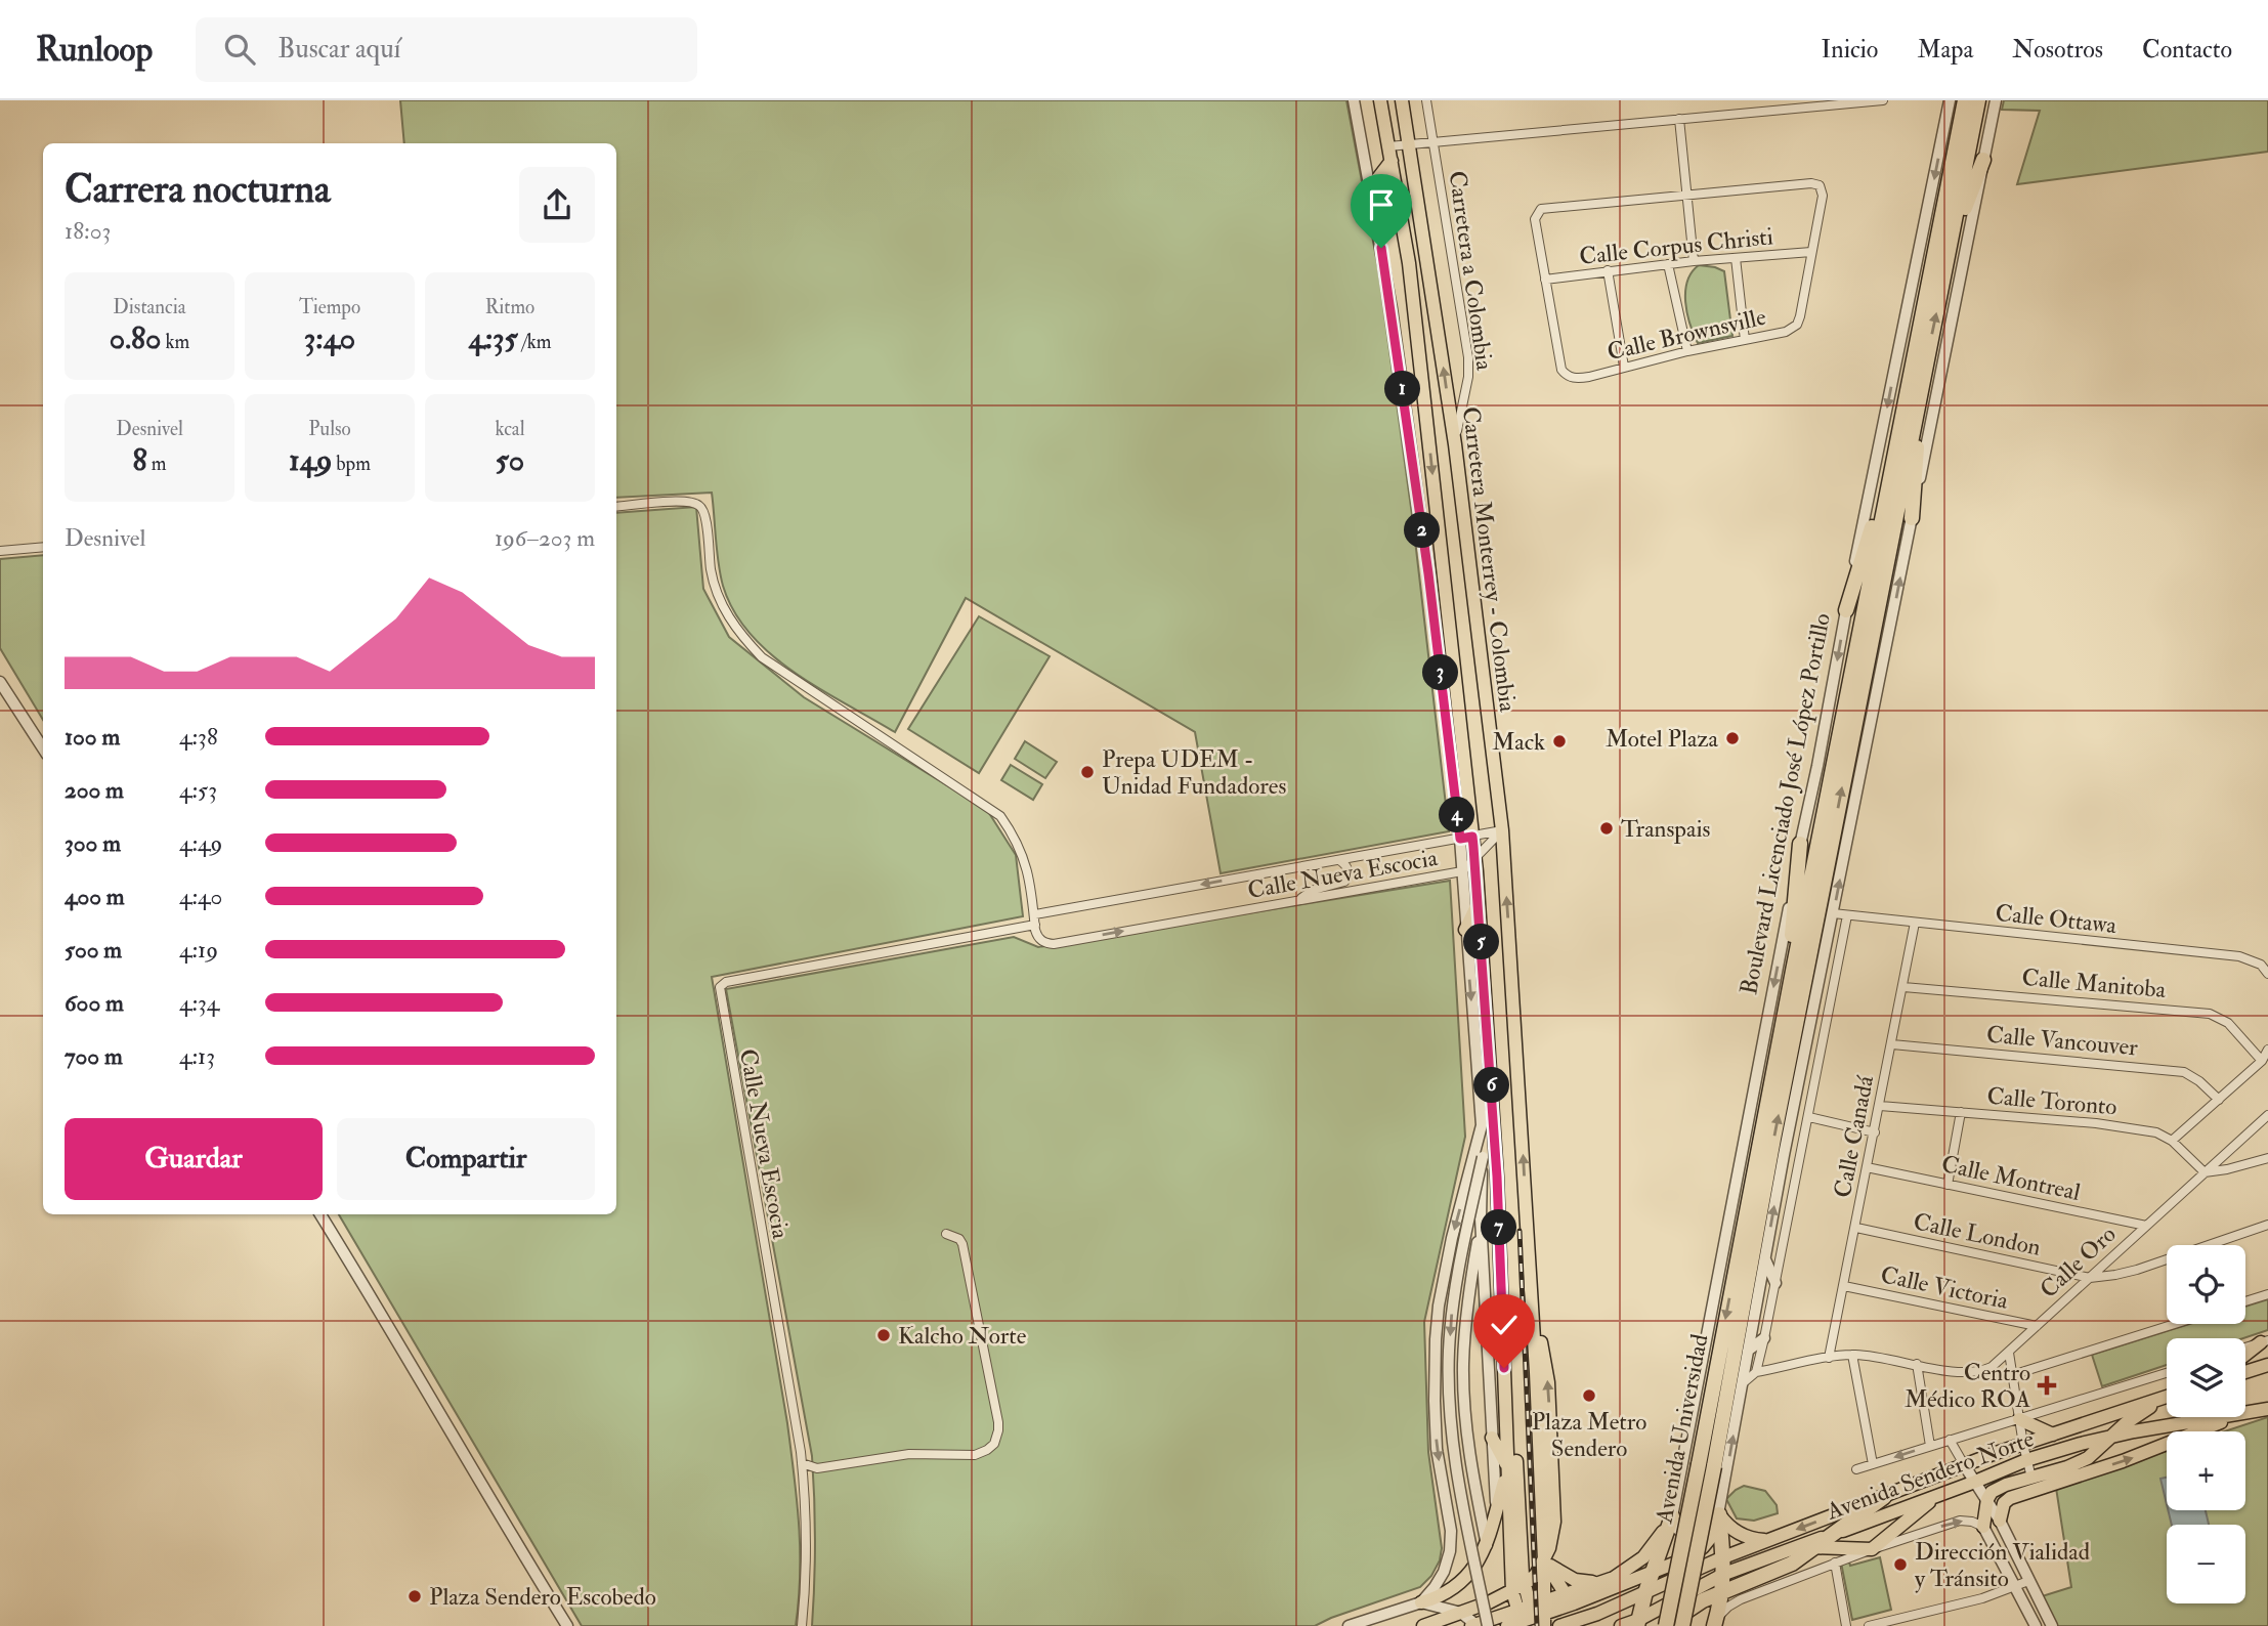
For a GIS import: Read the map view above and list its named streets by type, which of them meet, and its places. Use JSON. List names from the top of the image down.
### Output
{
  "streets": {
    "highway": ["Boulevard Licenciado José López Portillo", "Avenida Universidad"],
    "main road": ["Carretera Monterrey - Colombia", "Avenida Sendero Norte"],
    "street": [
      "Calle Corpus Christi",
      "Carretera a Colombia",
      "Calle Brownsville",
      "Calle Nueva Escocia",
      "Calle Ottawa",
      "Calle Manitoba",
      "Calle Vancouver",
      "Calle Toronto",
      "Calle Canadá",
      "Calle Montreal",
      "Calle London",
      "Calle Oro",
      "Calle Victoria"
    ]
  },
  "crossings": [
    ["Calle Corpus Christi", "Calle Brownsville"],
    ["Carretera a Colombia", "Carretera Monterrey - Colombia"],
    ["Carretera Monterrey - Colombia", "Calle Nueva Escocia"],
    ["Boulevard Licenciado José López Portillo", "Avenida Universidad"],
    ["Calle Ottawa", "Calle Canadá"],
    ["Calle Manitoba", "Calle Canadá"],
    ["Calle Vancouver", "Calle Canadá"],
    ["Calle Toronto", "Calle Canadá"],
    ["Calle Toronto", "Calle Oro"],
    ["Calle Canadá", "Calle Montreal"],
    ["Calle Canadá", "Calle London"],
    ["Calle Canadá", "Calle Oro"],
    ["Calle Canadá", "Calle Victoria"],
    ["Calle Montreal", "Calle Oro"],
    ["Calle London", "Calle Oro"],
    ["Calle Oro", "Calle Victoria"]
  ],
  "places": {
    "other": [
      "Motel Plaza",
      "Mack",
      "Prepa UDEM - Unidad Fundadores",
      "Transpais",
      "Kalcho Norte",
      "Plaza Metro Sendero",
      "Dirección Vialidad y Tránsito",
      "Plaza Sendero Escobedo"
    ],
    "health": ["Centro Médico ROA"]
  },
  "page": {
    "header": "Runloop",
    "search": "Buscar aquí",
    "nav": [
      "Inicio",
      "Mapa",
      "Nosotros",
      "Contacto"
    ],
    "heading": ["Carrera nocturna", "18:03"],
    "stats": [
      ["Distancia", "0.80 km"],
      ["Tiempo", "3:40"],
      ["Ritmo", "4:35 /km"],
      ["Desnivel", "8 m"],
      ["Pulso", "149 bpm"],
      ["kcal", "50"]
    ],
    "pins": [
      "1",
      "2",
      "3",
      "4",
      "5",
      "6",
      "7"
    ],
    "chart": ["Desnivel", "196–203 m"],
    "list": [
      {
        "name": "100 m",
        "note": "4:38"
      },
      {
        "name": "200 m",
        "note": "4:53"
      },
      {
        "name": "300 m",
        "note": "4:49"
      },
      {
        "name": "400 m",
        "note": "4:40"
      },
      {
        "name": "500 m",
        "note": "4:19"
      },
      {
        "name": "600 m",
        "note": "4:34"
      },
      {
        "name": "700 m",
        "note": "4:13"
      }
    ],
    "buttons": ["Guardar", "Compartir"],
    "map_buttons": ["+", "−"]
  }
}
